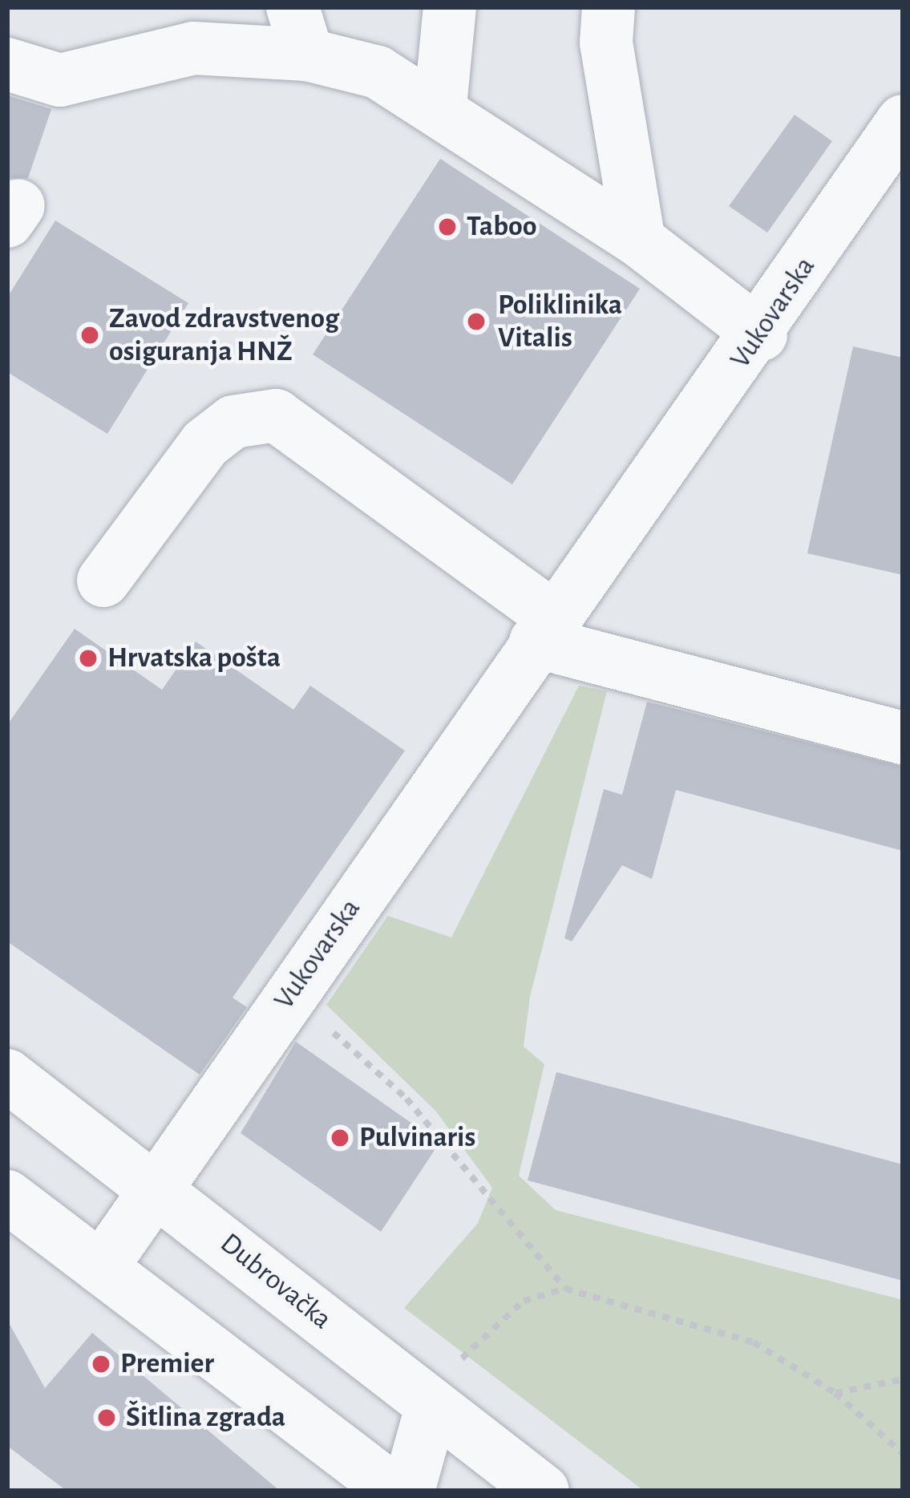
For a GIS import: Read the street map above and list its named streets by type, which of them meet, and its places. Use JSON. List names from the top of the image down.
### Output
{
  "streets": {
    "street": ["Vukovarska", "Dubrovačka"]
  },
  "crossings": [
    ["Vukovarska", "Dubrovačka"]
  ],
  "places": [
    "Taboo",
    "Poliklinika Vitalis",
    "Zavod zdravstvenog osiguranja HNŽ",
    "Hrvatska pošta",
    "Pulvinaris",
    "Premier",
    "Šitlina zgrada"
  ]
}
